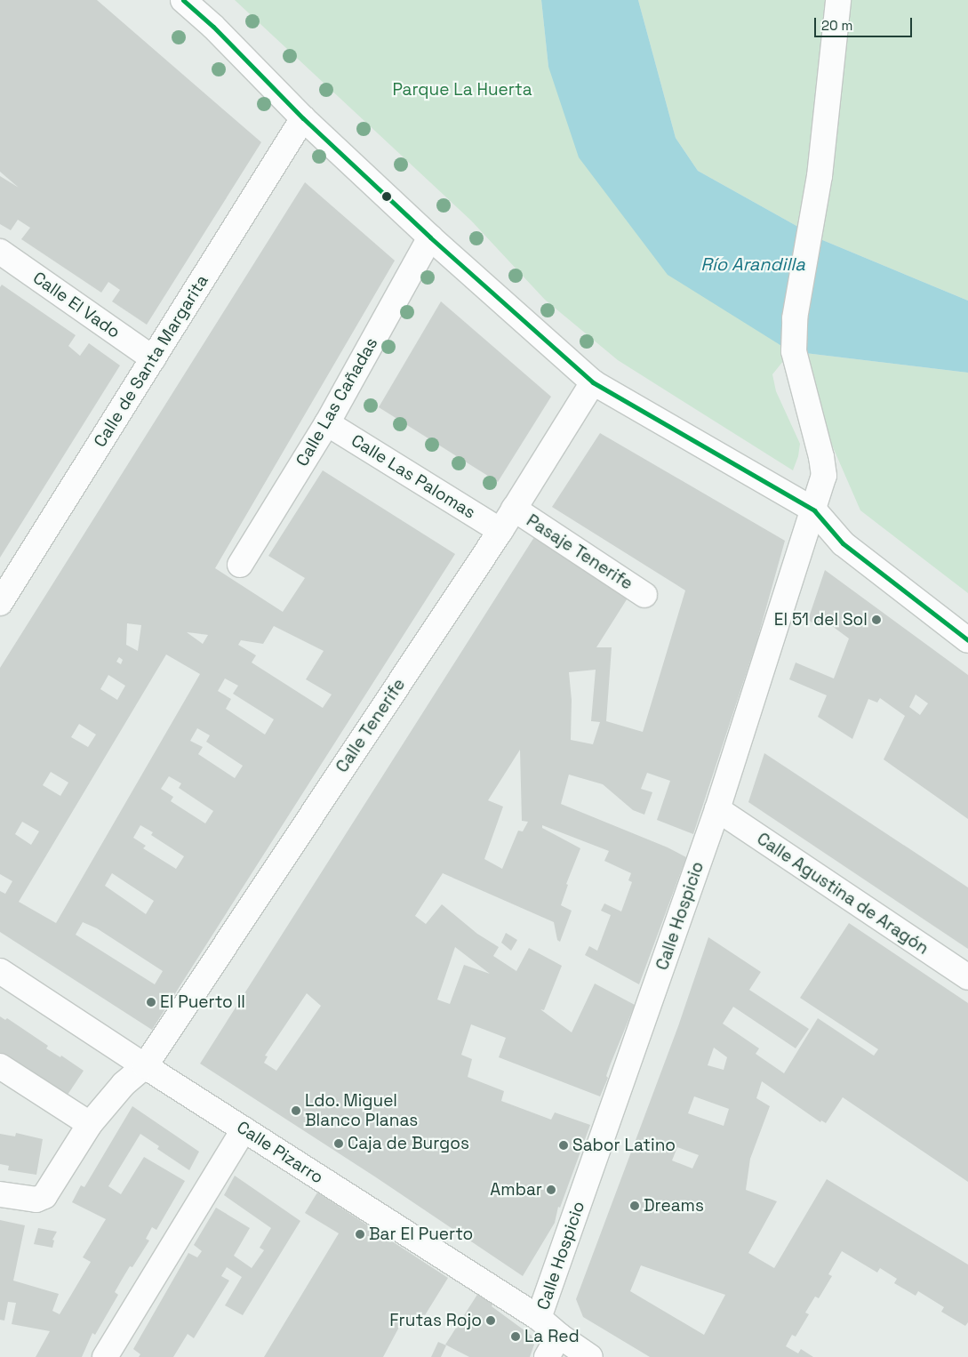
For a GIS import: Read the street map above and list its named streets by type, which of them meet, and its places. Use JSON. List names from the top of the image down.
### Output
{
  "streets": {
    "street": [
      "Calle El Vado",
      "Calle de Santa Margarita",
      "Calle Las Cañadas",
      "Calle Las Palomas",
      "Pasaje Tenerife",
      "Calle Tenerife",
      "Calle Agustina de Aragón",
      "Calle Hospicio",
      "Calle Pizarro"
    ]
  },
  "crossings": [
    ["Calle El Vado", "Calle de Santa Margarita"],
    ["Calle Las Cañadas", "Calle Las Palomas"],
    ["Calle Las Palomas", "Calle Tenerife"],
    ["Pasaje Tenerife", "Calle Tenerife"],
    ["Calle Tenerife", "Calle Pizarro"],
    ["Calle Agustina de Aragón", "Calle Hospicio"],
    ["Calle Hospicio", "Calle Pizarro"]
  ],
  "water": ["Río Arandilla"],
  "parks": ["Parque La Huerta"],
  "places": [
    "El 51 del Sol",
    "El Puerto II",
    "Ldo. Miguel Blanco Planas",
    "Caja de Burgos",
    "Sabor Latino",
    "Ambar",
    "Dreams",
    "Bar El Puerto",
    "Frutas Rojo",
    "La Red"
  ],
  "scale_bar": "20 m"
}
